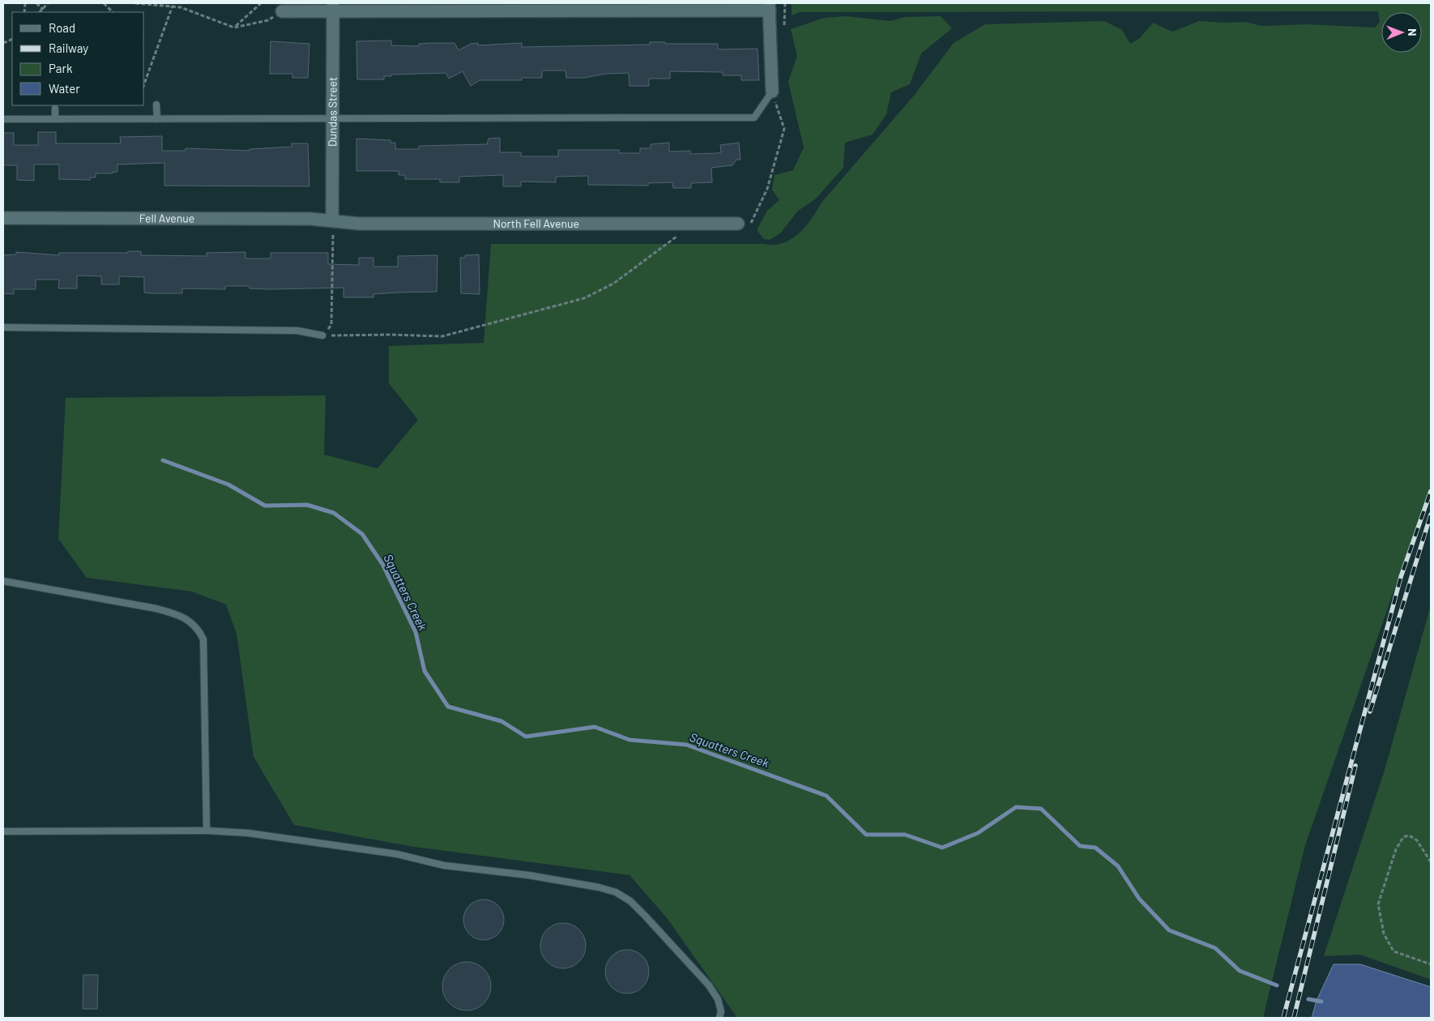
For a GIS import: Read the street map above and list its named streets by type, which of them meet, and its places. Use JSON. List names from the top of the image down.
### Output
{
  "streets": {
    "street": ["Dundas Street", "Fell Avenue", "North Fell Avenue"]
  },
  "crossings": [
    ["Dundas Street", "Fell Avenue"],
    ["Dundas Street", "North Fell Avenue"],
    ["Fell Avenue", "North Fell Avenue"]
  ],
  "water": ["Squatters Creek"],
  "legend": [
    "Road",
    "Railway",
    "Park",
    "Water"
  ],
  "north": "right"
}
